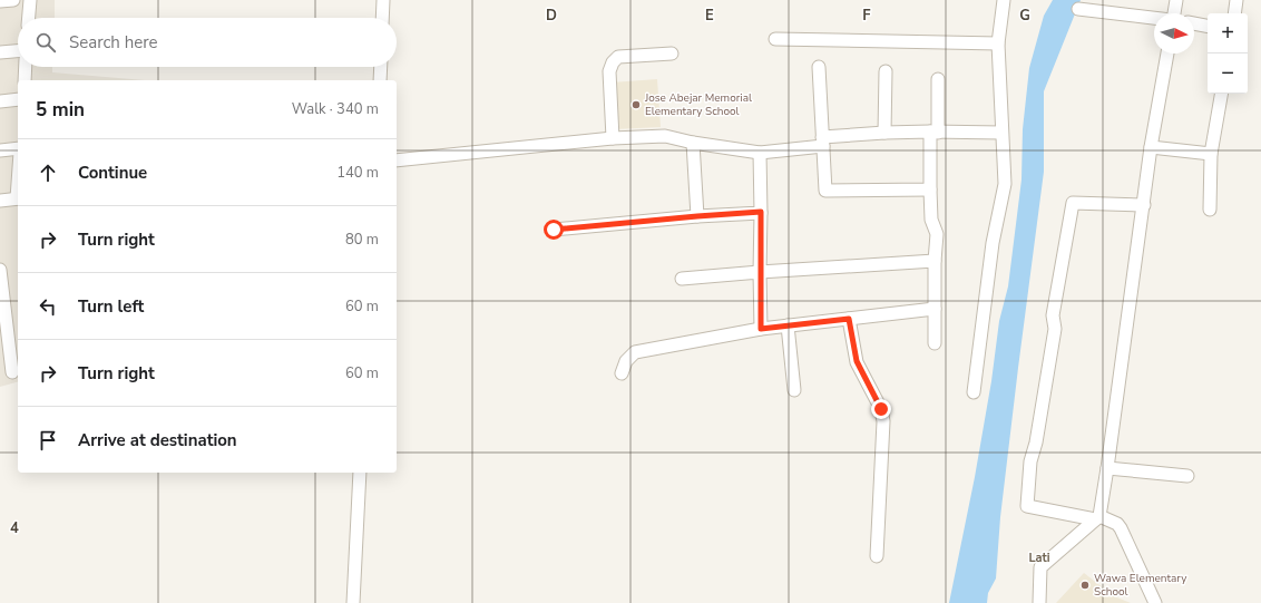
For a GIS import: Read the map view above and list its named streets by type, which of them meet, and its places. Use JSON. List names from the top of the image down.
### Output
{
  "districts": ["Lati"],
  "places": ["Jose Abejar Memorial Elementary School", "Wawa Elementary School"],
  "north": "right",
  "page": {
    "map_buttons": ["+", "−"],
    "search": "Search here",
    "heading": ["5 min", "Walk · 340 m"],
    "list": [
      ["Continue", "140 m"],
      ["Turn right", "80 m"],
      ["Turn left", "60 m"],
      ["Turn right", "60 m"],
      "Arrive at destination"
    ]
  },
  "grid": {
    "columns": [
      "D",
      "E",
      "F",
      "G"
    ],
    "rows": ["4"]
  }
}
